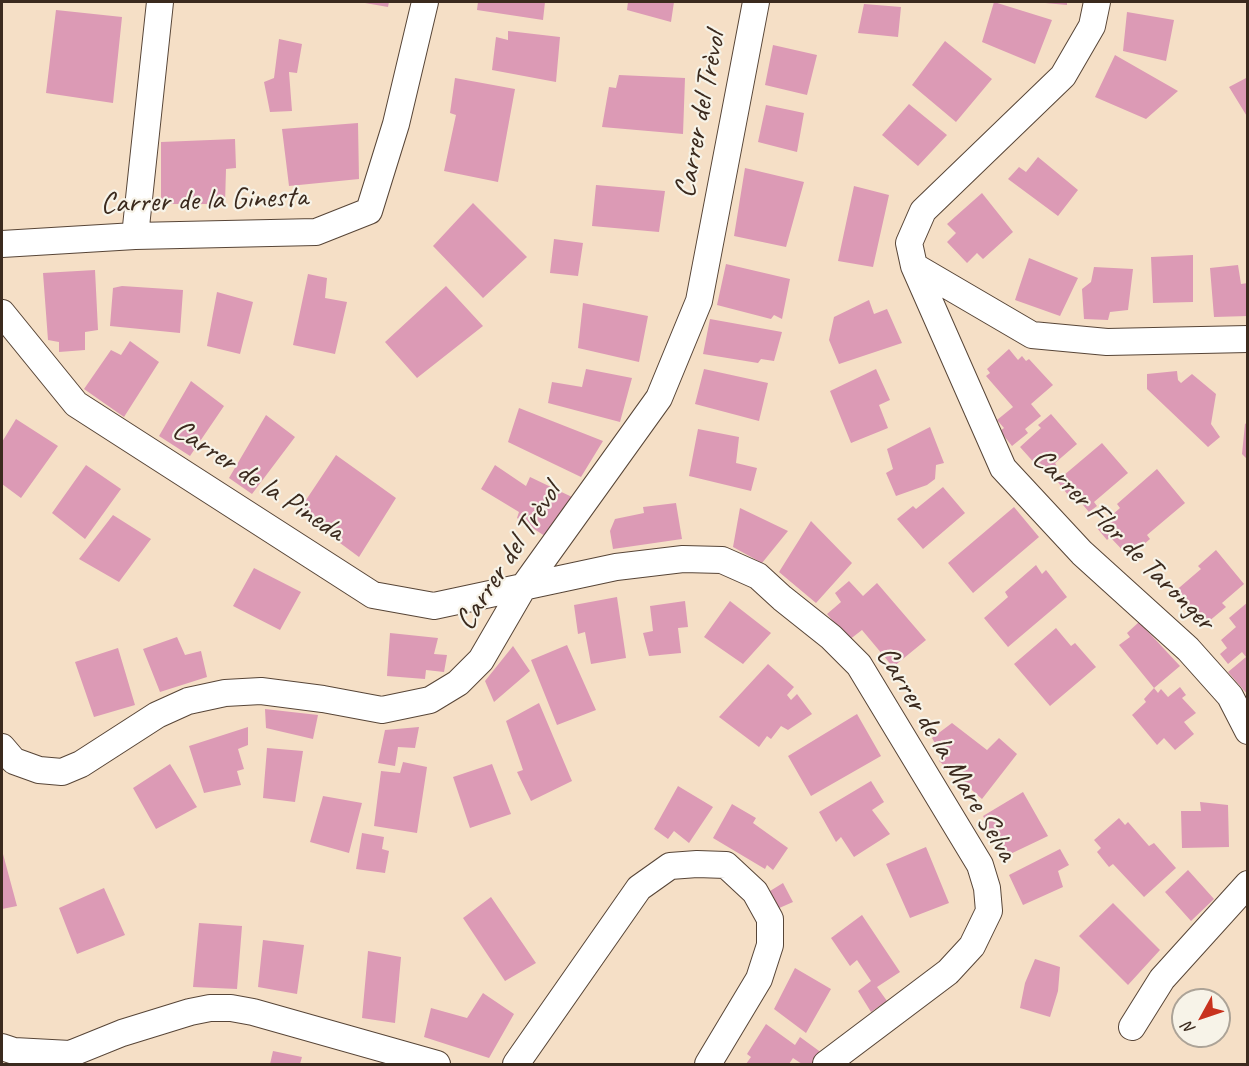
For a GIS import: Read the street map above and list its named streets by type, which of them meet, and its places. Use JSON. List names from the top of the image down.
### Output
{
  "streets": {
    "street": [
      "Carrer del Trèvol",
      "Carrer de la Ginesta",
      "Carrer de la Pineda",
      "Carrer Flor de Taronger",
      "Carrer de la Mare Selva"
    ]
  },
  "crossings": [
    ["Carrer del Trèvol", "Carrer de la Pineda"],
    ["Carrer del Trèvol", "Carrer de la Mare Selva"],
    ["Carrer de la Pineda", "Carrer de la Mare Selva"]
  ],
  "north": "bottom left"
}
